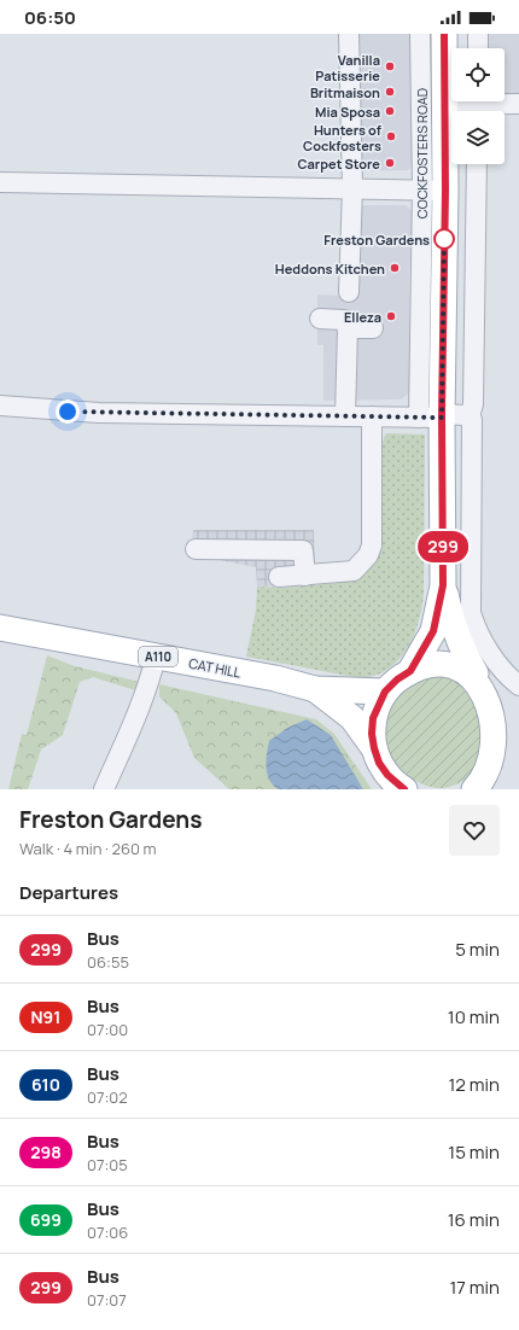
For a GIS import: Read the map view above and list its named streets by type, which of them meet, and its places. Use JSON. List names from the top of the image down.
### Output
{
  "streets": {
    "main road": ["COCKFOSTERS ROAD", "A110", "CAT HILL"]
  },
  "places": [
    "Vanilla Patisserie",
    "Britmaison",
    "Mia Sposa",
    "Hunters of Cockfosters",
    "Carpet Store",
    "Freston Gardens",
    "Heddons Kitchen",
    "Elleza"
  ],
  "lines": ["bus line 299"],
  "page": {
    "status": "06:50",
    "on_map": "299",
    "heading": [
      ["Freston Gardens", "Walk · 4 min · 260 m"],
      "Departures"
    ],
    "list": [
      {
        "mark": "299",
        "name": "Bus",
        "note": "06:55",
        "value": "5 min"
      },
      {
        "mark": "N91",
        "name": "Bus",
        "note": "07:00",
        "value": "10 min"
      },
      {
        "mark": "610",
        "name": "Bus",
        "note": "07:02",
        "value": "12 min"
      },
      {
        "mark": "298",
        "name": "Bus",
        "note": "07:05",
        "value": "15 min"
      },
      {
        "mark": "699",
        "name": "Bus",
        "note": "07:06",
        "value": "16 min"
      },
      {
        "mark": "299",
        "name": "Bus",
        "note": "07:07",
        "value": "17 min"
      }
    ]
  }
}
